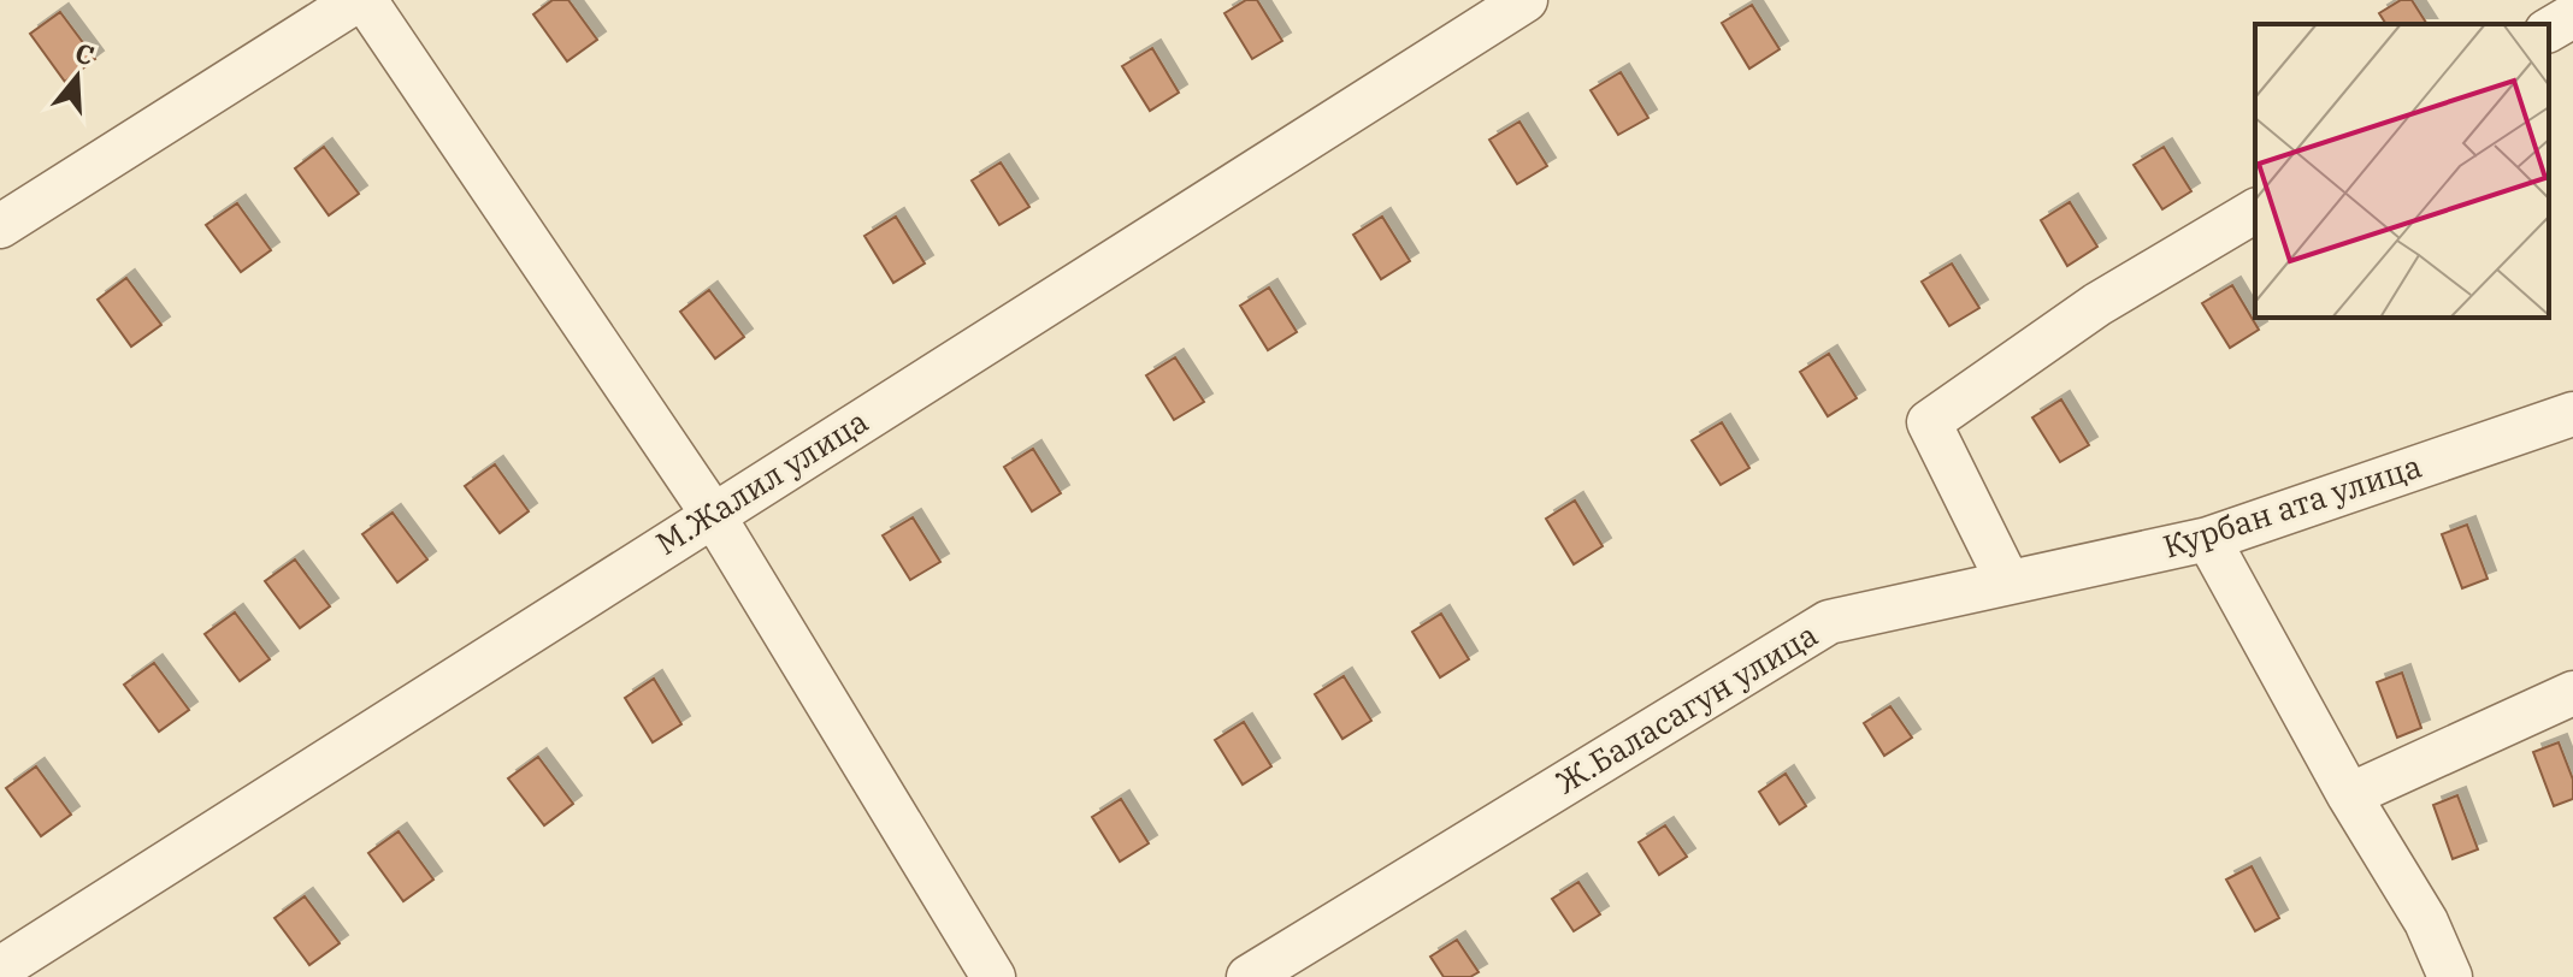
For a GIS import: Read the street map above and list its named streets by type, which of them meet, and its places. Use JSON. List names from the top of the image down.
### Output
{
  "streets": {
    "street": ["М.Жалил улица", "Курбан ата улица", "Ж.Баласагун улица"]
  },
  "crossings": [
    ["Курбан ата улица", "Ж.Баласагун улица"]
  ],
  "north": "top"
}
